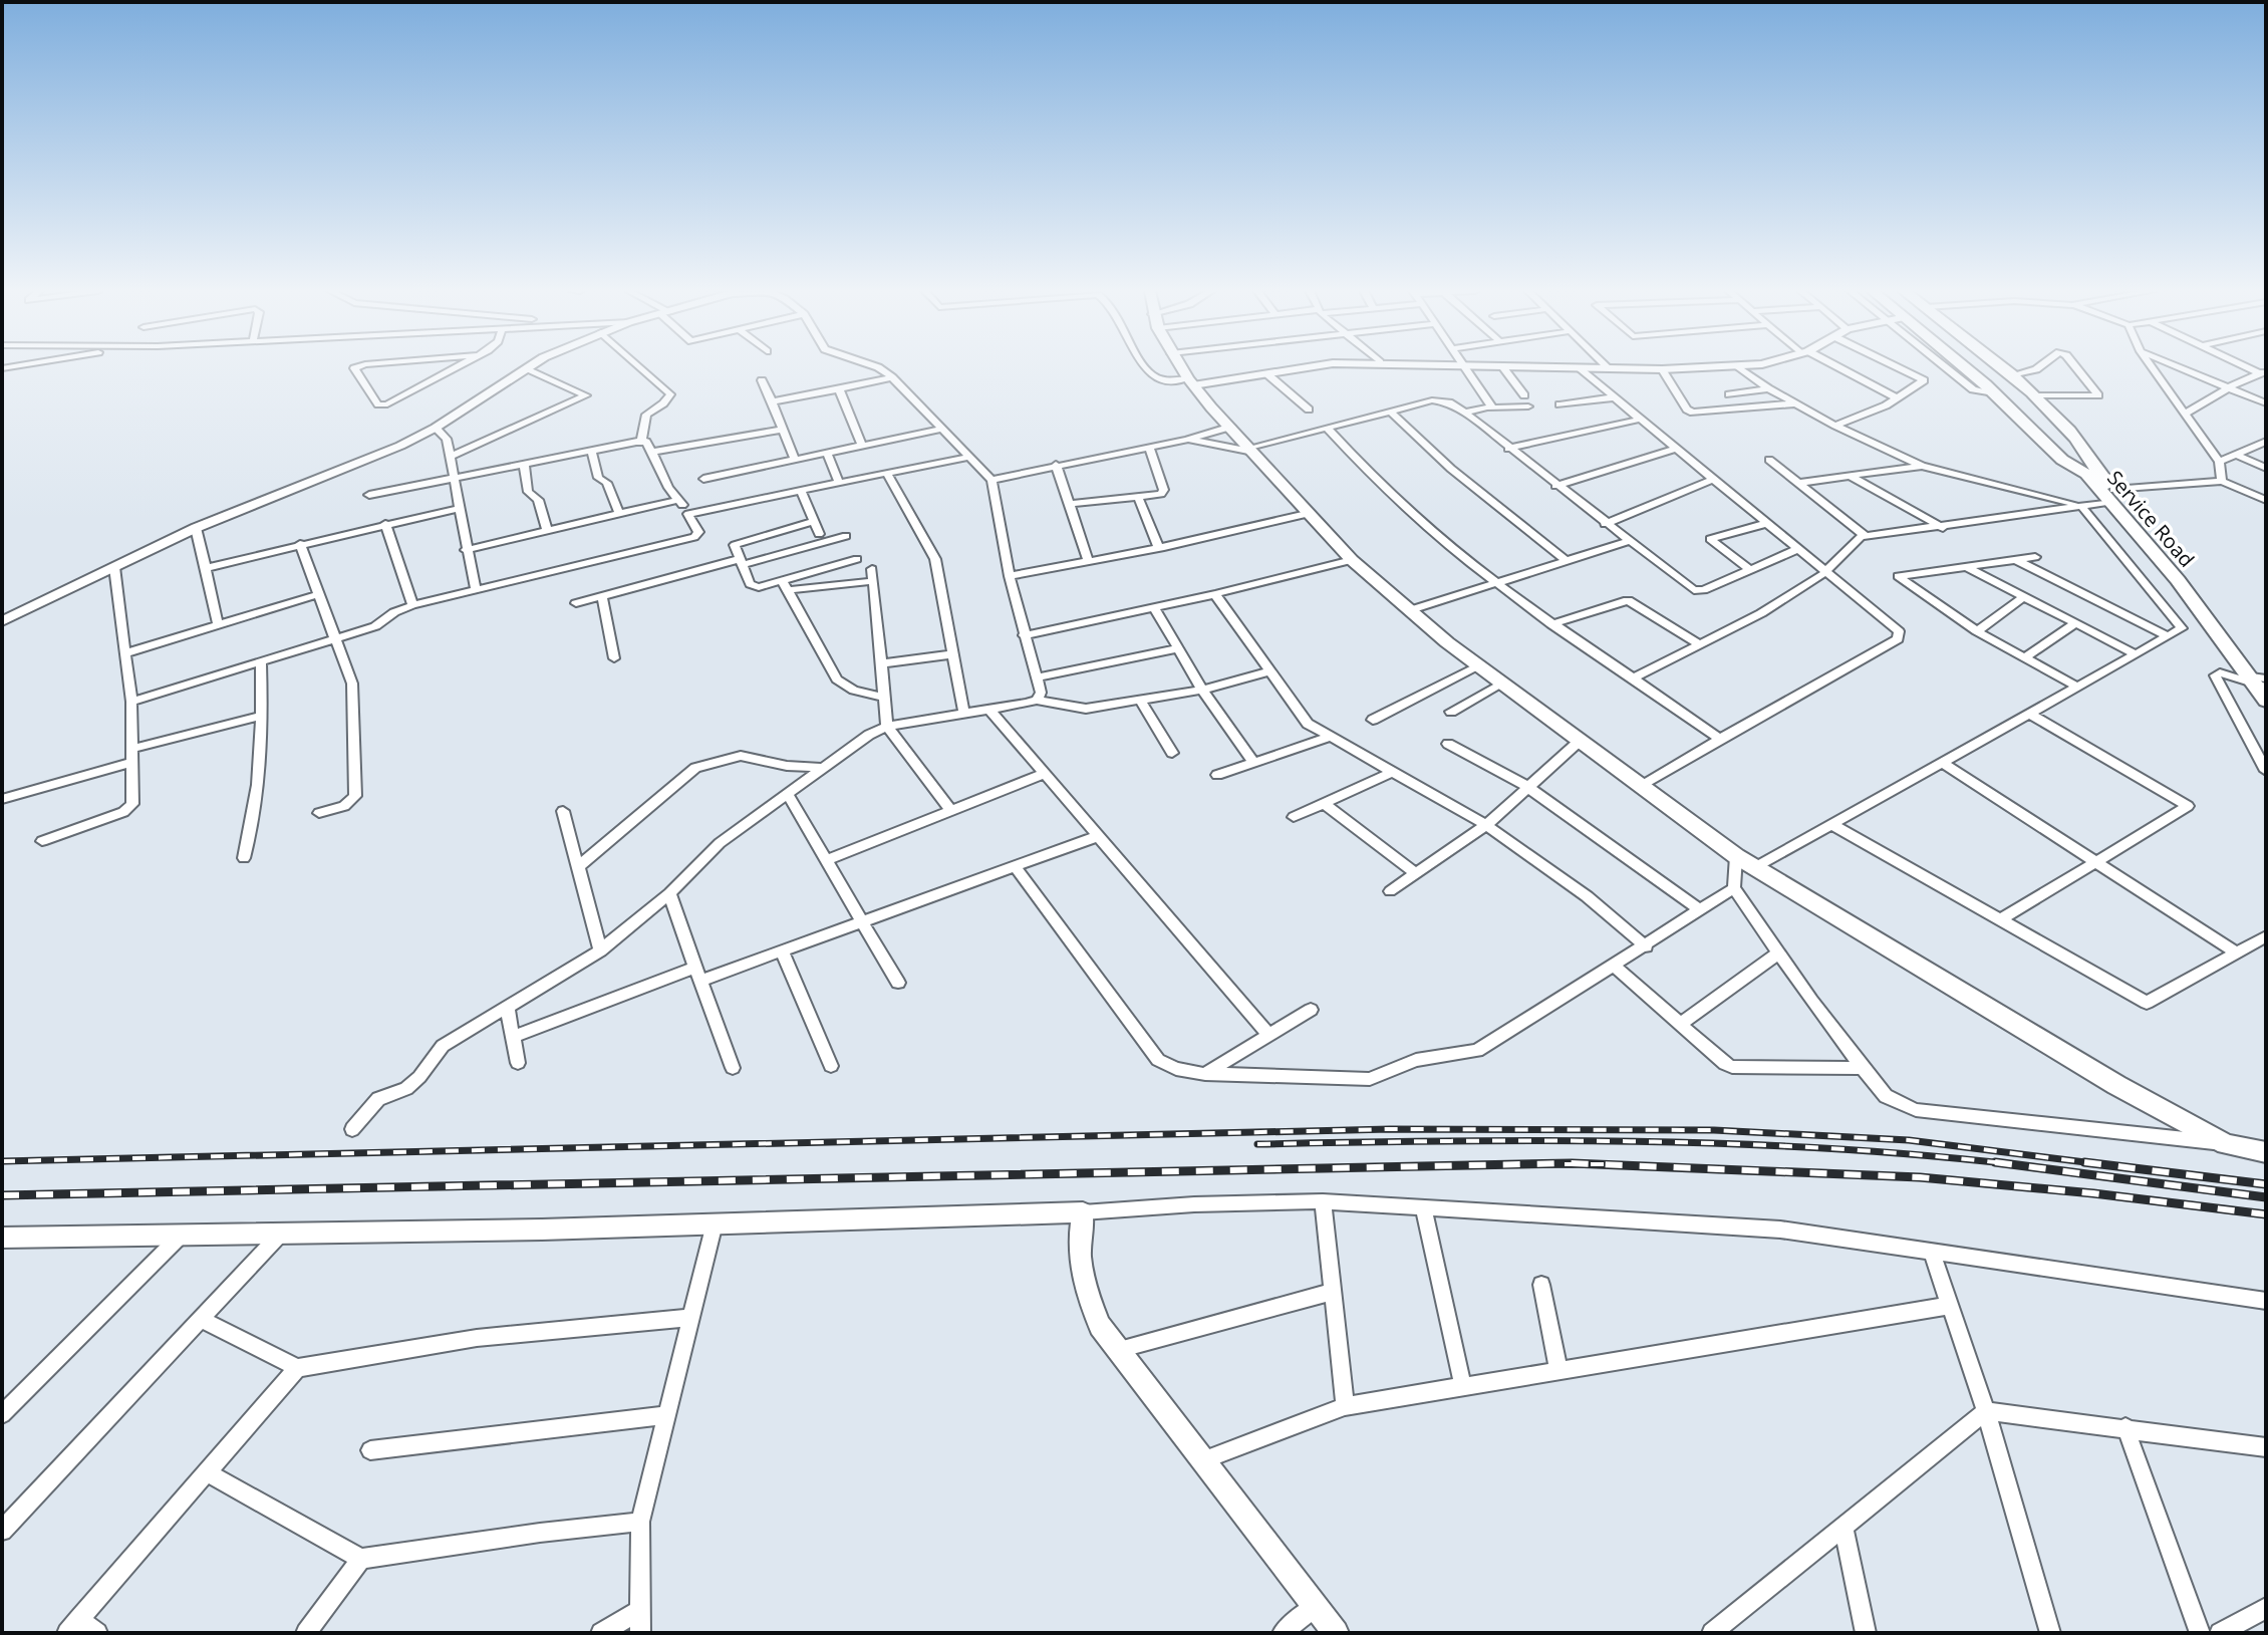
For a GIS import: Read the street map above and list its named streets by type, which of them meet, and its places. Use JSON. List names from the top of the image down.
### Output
{
  "streets": {
    "highway": ["Service Road"]
  }
}
